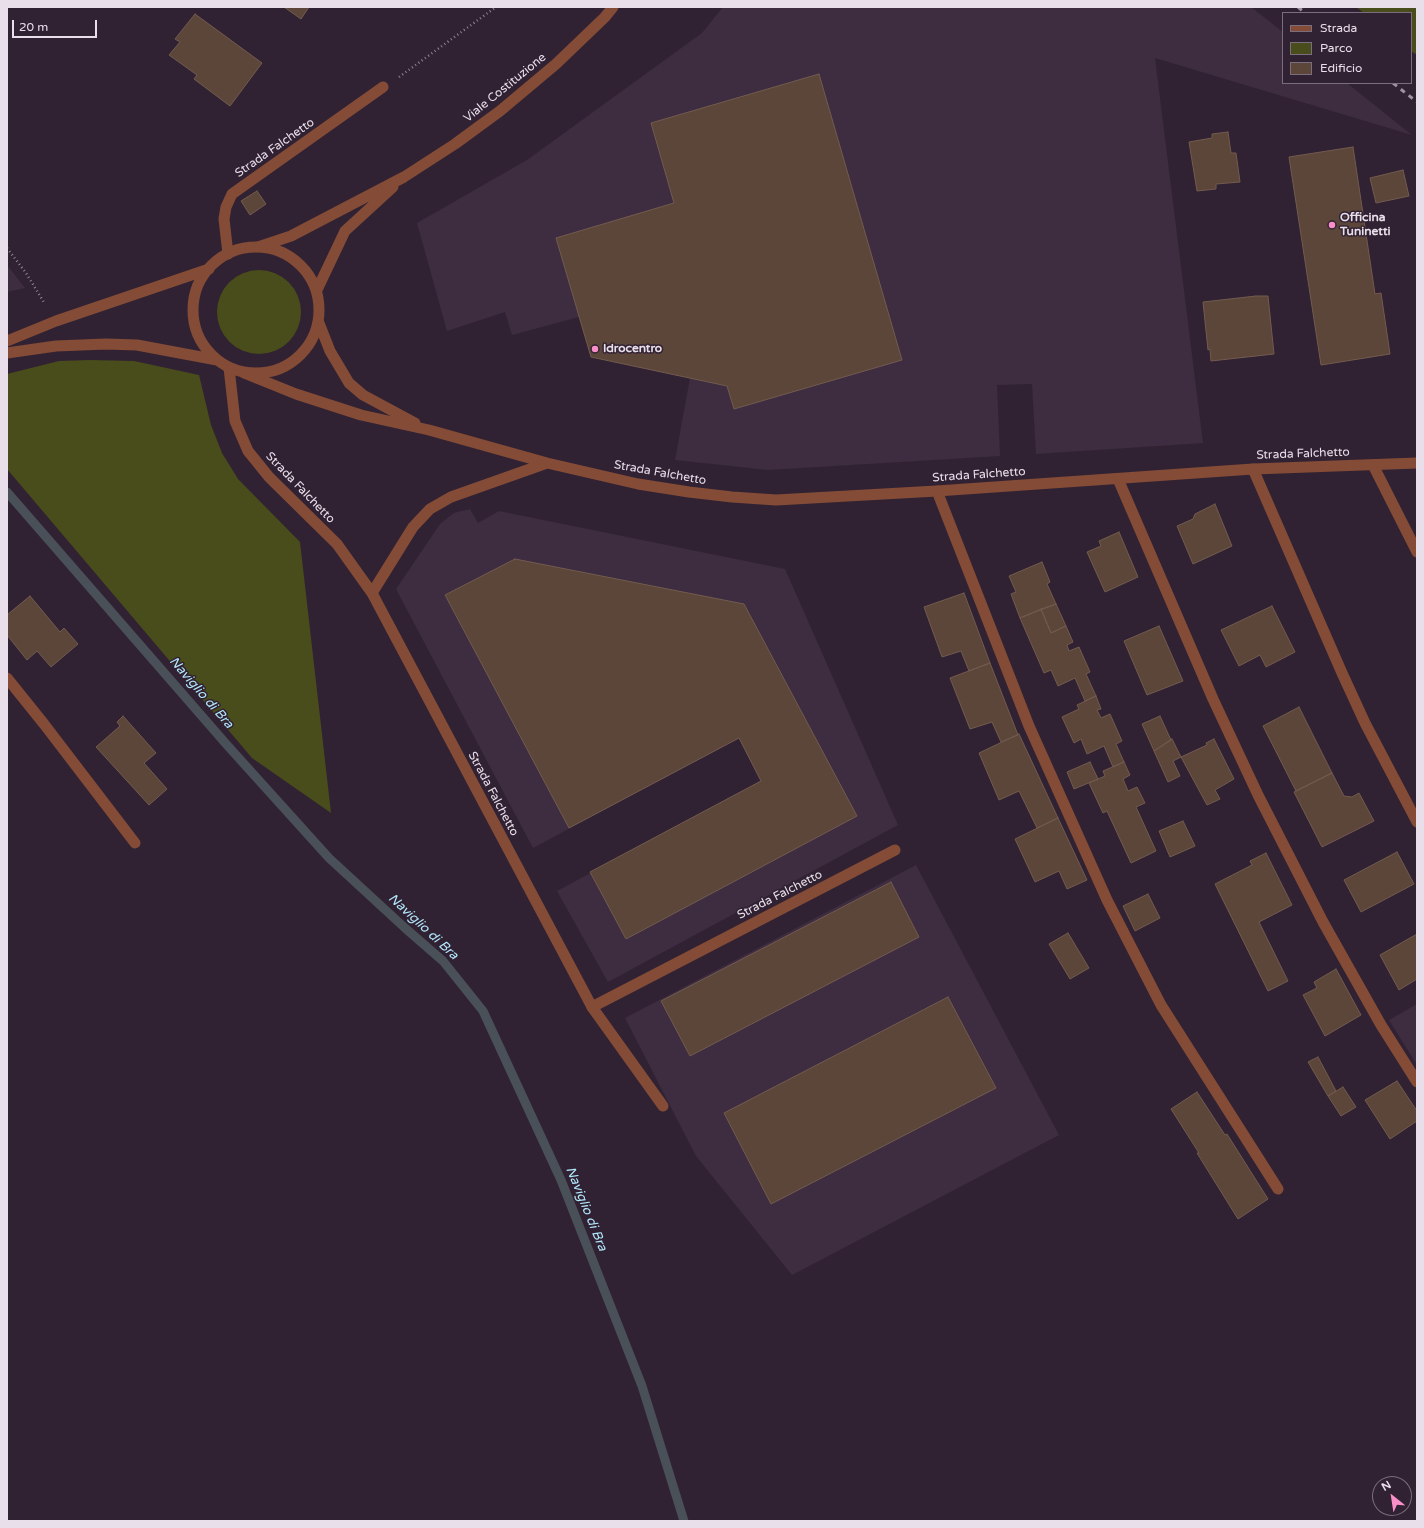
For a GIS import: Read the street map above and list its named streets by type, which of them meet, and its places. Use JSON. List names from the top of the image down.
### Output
{
  "streets": {
    "street": ["Viale Costituzione", "Strada Falchetto"]
  },
  "crossings": [
    ["Viale Costituzione", "Strada Falchetto"]
  ],
  "water": ["Naviglio di Bra"],
  "places": ["Officina Tuninetti", "Idrocentro"],
  "legend": ["Strada", "Parco", "Edificio"],
  "scale_bar": "20 m",
  "north": "top left"
}
